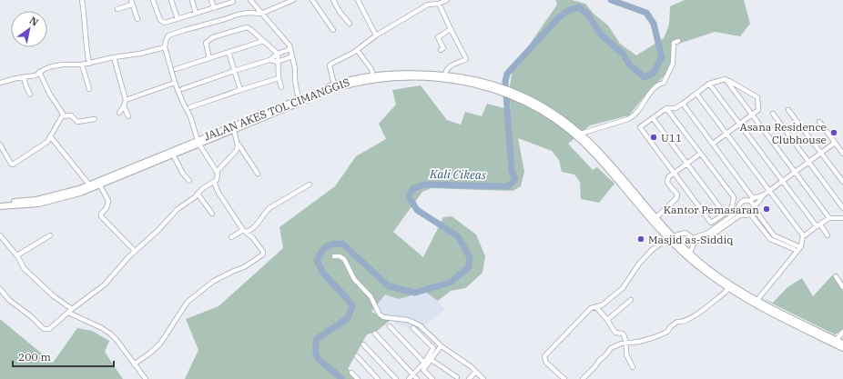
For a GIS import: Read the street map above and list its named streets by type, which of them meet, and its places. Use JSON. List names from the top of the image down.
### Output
{
  "streets": {
    "main road": ["JALAN AKES TOL CIMANGGIS"]
  },
  "water": ["Kali Cikeas"],
  "places": [
    "Asana Residence Clubhouse",
    "U11",
    "Kantor Pemasaran",
    "Masjid as-Siddiq"
  ],
  "scale_bar": "200 m",
  "north": "top right"
}
